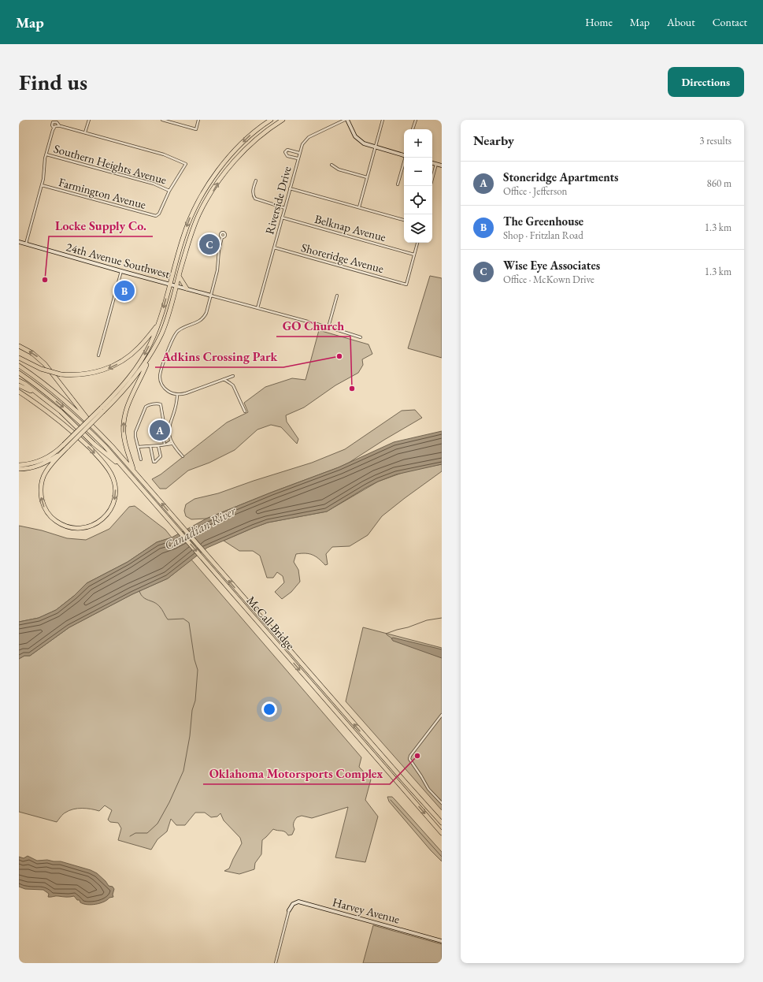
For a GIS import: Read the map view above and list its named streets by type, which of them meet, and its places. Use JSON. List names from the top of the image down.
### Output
{
  "streets": {
    "highway": ["McCall Bridge"],
    "street": [
      "Southern Heights Avenue",
      "Farmington Avenue",
      "Riverside Drive",
      "Belknap Avenue",
      "Shoreridge Avenue",
      "24th Avenue Southwest",
      "Harvey Avenue"
    ]
  },
  "crossings": [
    ["Southern Heights Avenue", "Farmington Avenue"],
    ["Riverside Drive", "Belknap Avenue"],
    ["Riverside Drive", "Shoreridge Avenue"],
    ["Belknap Avenue", "Shoreridge Avenue"]
  ],
  "water": ["Canadian River"],
  "places": [
    "Locke Supply Co.",
    "Adkins Crossing Park",
    "GO Church",
    "Oklahoma Motorsports Complex"
  ],
  "page": {
    "header": "Map",
    "nav": [
      "Home",
      "Map",
      "About",
      "Contact"
    ],
    "buttons": "Directions",
    "title": "Find us",
    "heading": ["Nearby", "3 results"],
    "map_buttons": ["+", "−"],
    "list": [
      {
        "mark": "A",
        "name": "Stoneridge Apartments",
        "note": "Office · Jefferson",
        "value": "860 m"
      },
      {
        "mark": "B",
        "name": "The Greenhouse",
        "note": "Shop · Fritzlan Road",
        "value": "1.3 km"
      },
      {
        "mark": "C",
        "name": "Wise Eye Associates",
        "note": "Office · McKown Drive",
        "value": "1.3 km"
      }
    ],
    "pins": ["C", "B", "A"]
  }
}
